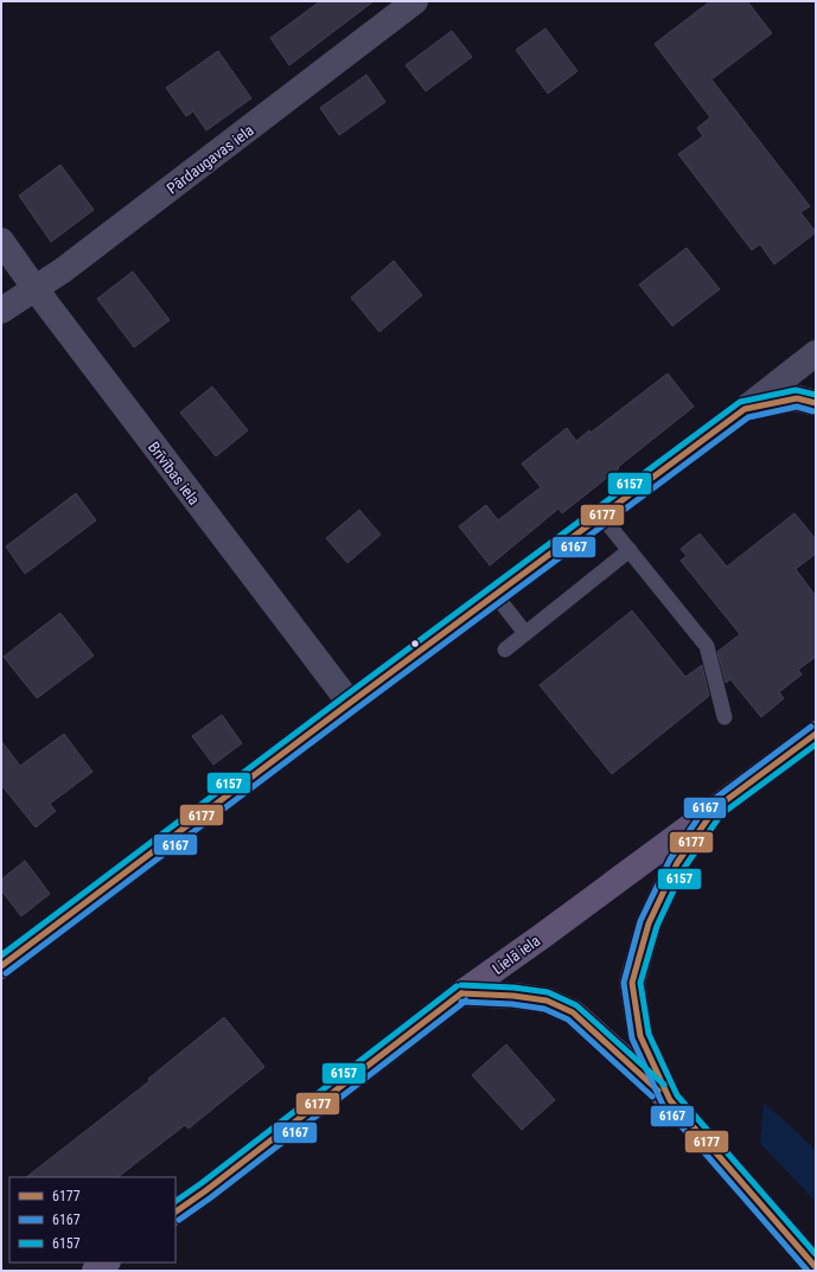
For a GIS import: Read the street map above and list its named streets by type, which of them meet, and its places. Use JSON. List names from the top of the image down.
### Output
{
  "streets": {
    "main road": ["Lielā iela"],
    "street": ["Pārdaugavas iela", "Brīvības iela"]
  },
  "crossings": [
    ["Pārdaugavas iela", "Brīvības iela"]
  ],
  "lines": ["transit line 6157", "transit line 6177", "transit line 6167"],
  "legend": ["6177", "6167", "6157"]
}
